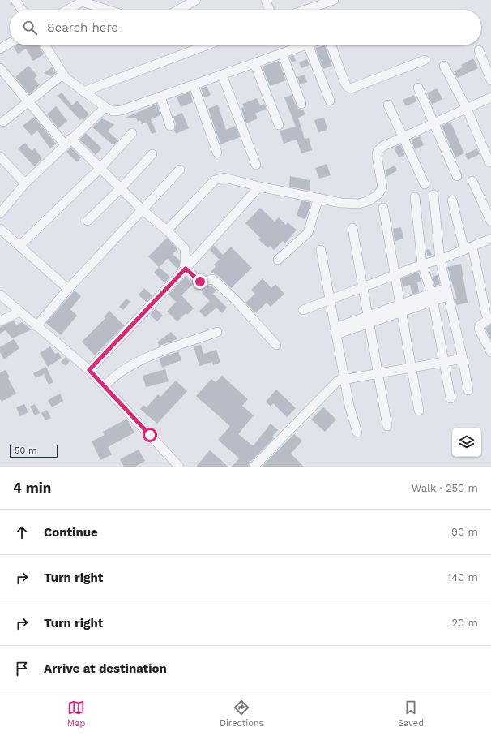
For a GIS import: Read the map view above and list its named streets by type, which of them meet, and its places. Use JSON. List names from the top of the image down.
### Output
{
  "scale_bar": "50 m",
  "page": {
    "search": "Search here",
    "scale": "50 m",
    "heading": ["4 min", "Walk · 250 m"],
    "list": [
      ["Continue", "90 m"],
      ["Turn right", "140 m"],
      ["Turn right", "20 m"],
      "Arrive at destination"
    ],
    "nav": ["Map", "Directions", "Saved"]
  }
}
